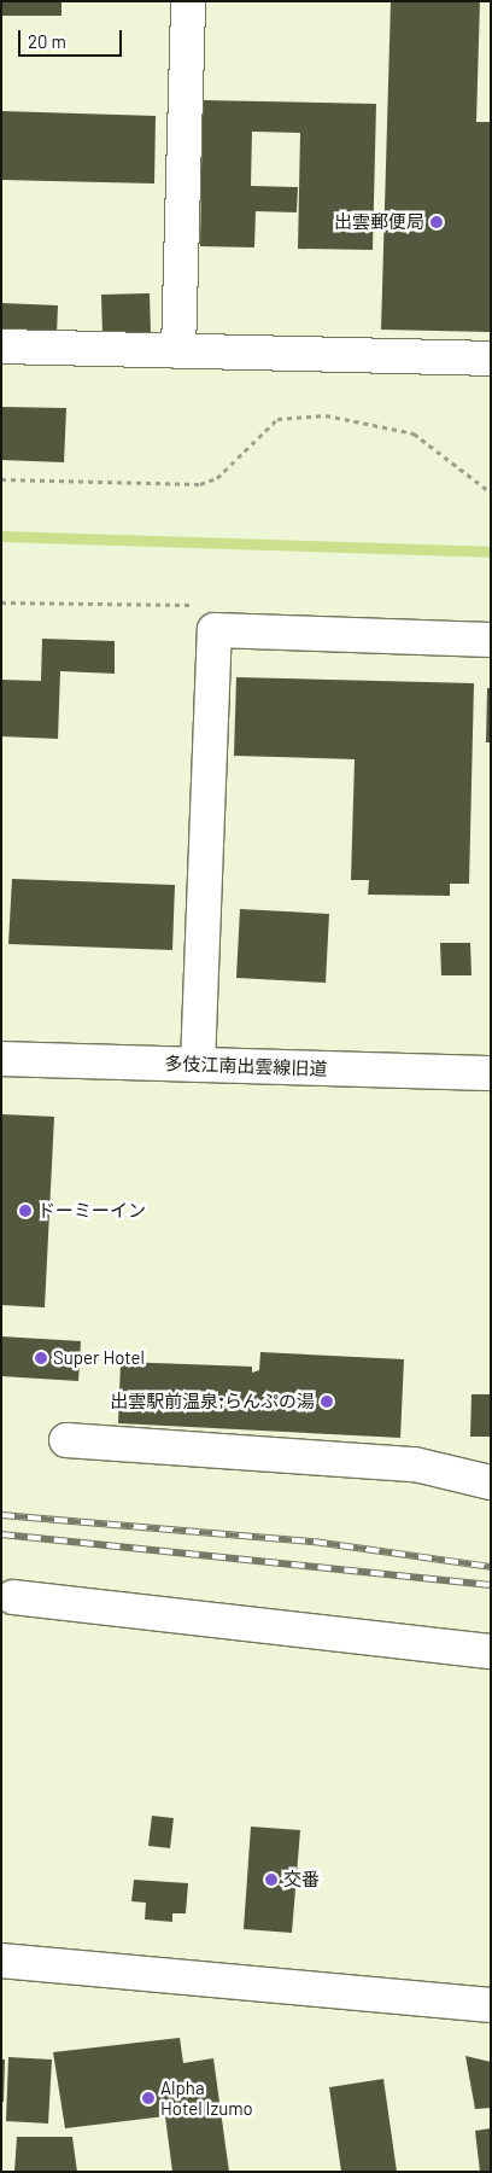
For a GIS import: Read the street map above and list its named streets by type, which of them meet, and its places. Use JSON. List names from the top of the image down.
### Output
{
  "streets": {
    "street": ["多伎江南出雲線旧道"]
  },
  "places": [
    "出雲郵便局",
    "ドーミーイン",
    "Super Hotel",
    "出雲駅前温泉;らんぷの湯",
    "交番",
    "Alpha Hotel Izumo"
  ],
  "scale_bar": "20 m"
}
